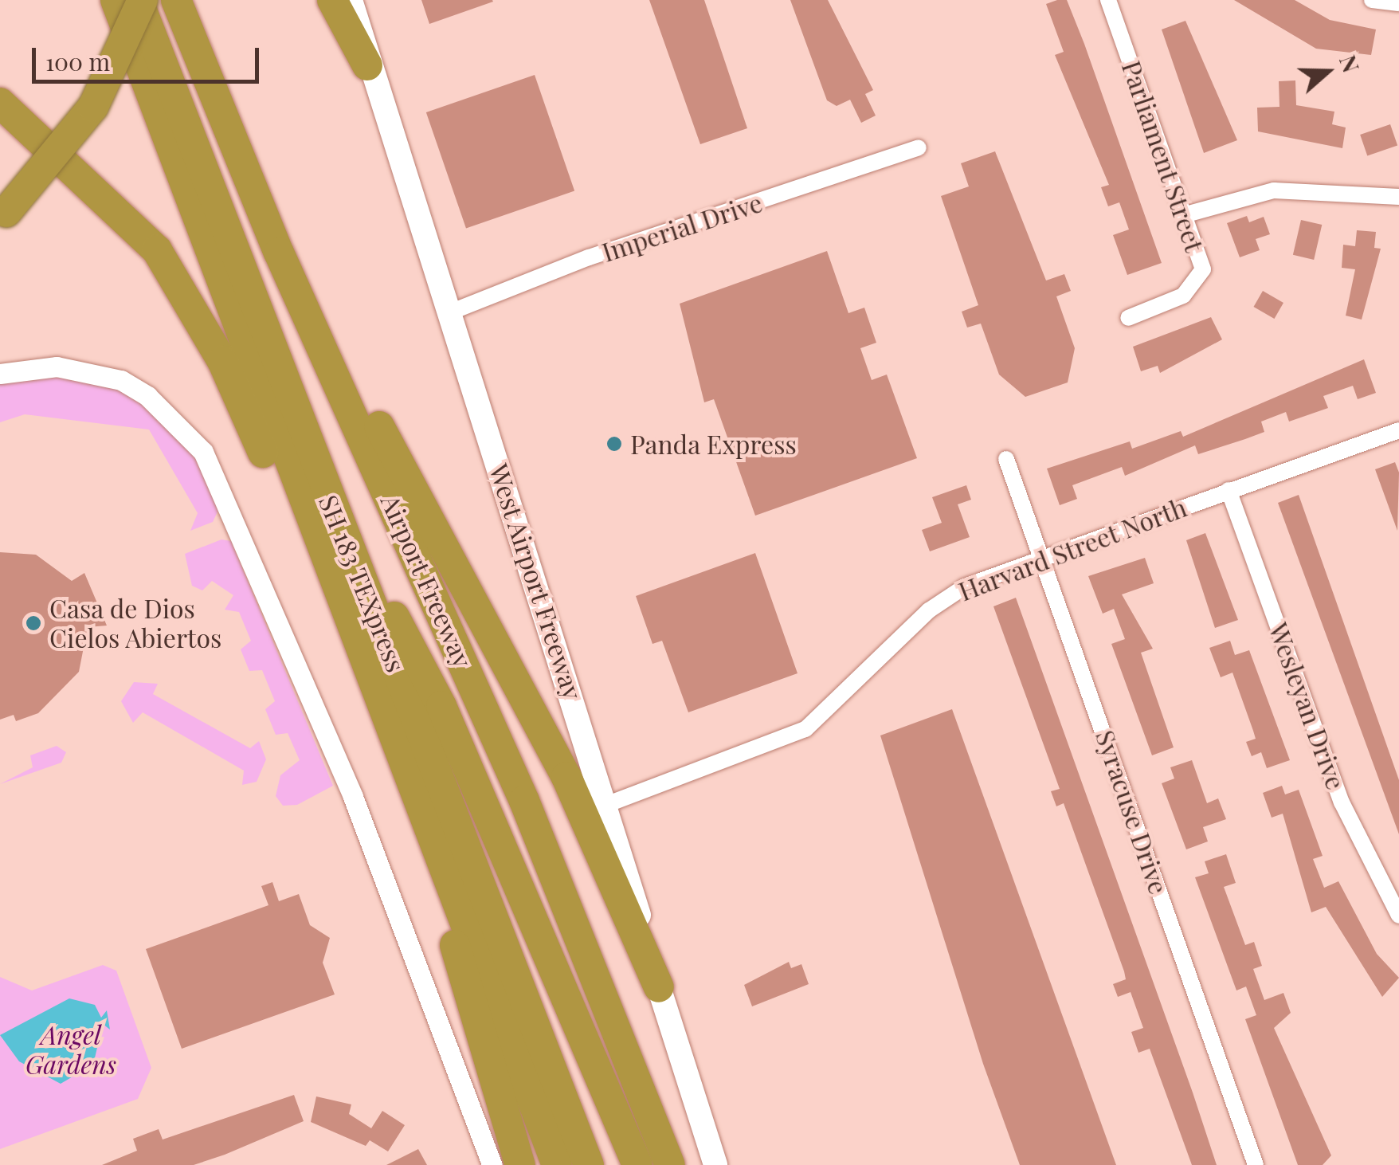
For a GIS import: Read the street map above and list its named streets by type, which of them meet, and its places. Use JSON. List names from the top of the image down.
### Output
{
  "streets": {
    "highway": ["Airport Freeway", "SH 183 TEXpress"],
    "main road": ["West Airport Freeway"],
    "street": [
      "Parliament Street",
      "Imperial Drive",
      "Harvard Street North",
      "Wesleyan Drive",
      "Syracuse Drive"
    ]
  },
  "crossings": [
    ["Imperial Drive", "West Airport Freeway"],
    ["Harvard Street North", "West Airport Freeway"],
    ["Harvard Street North", "Wesleyan Drive"],
    ["Harvard Street North", "Syracuse Drive"]
  ],
  "parks": ["Angel Gardens"],
  "places": ["Panda Express", "Casa de Dios Cielos Abiertos"],
  "scale_bar": "100 m",
  "north": "right"
}
